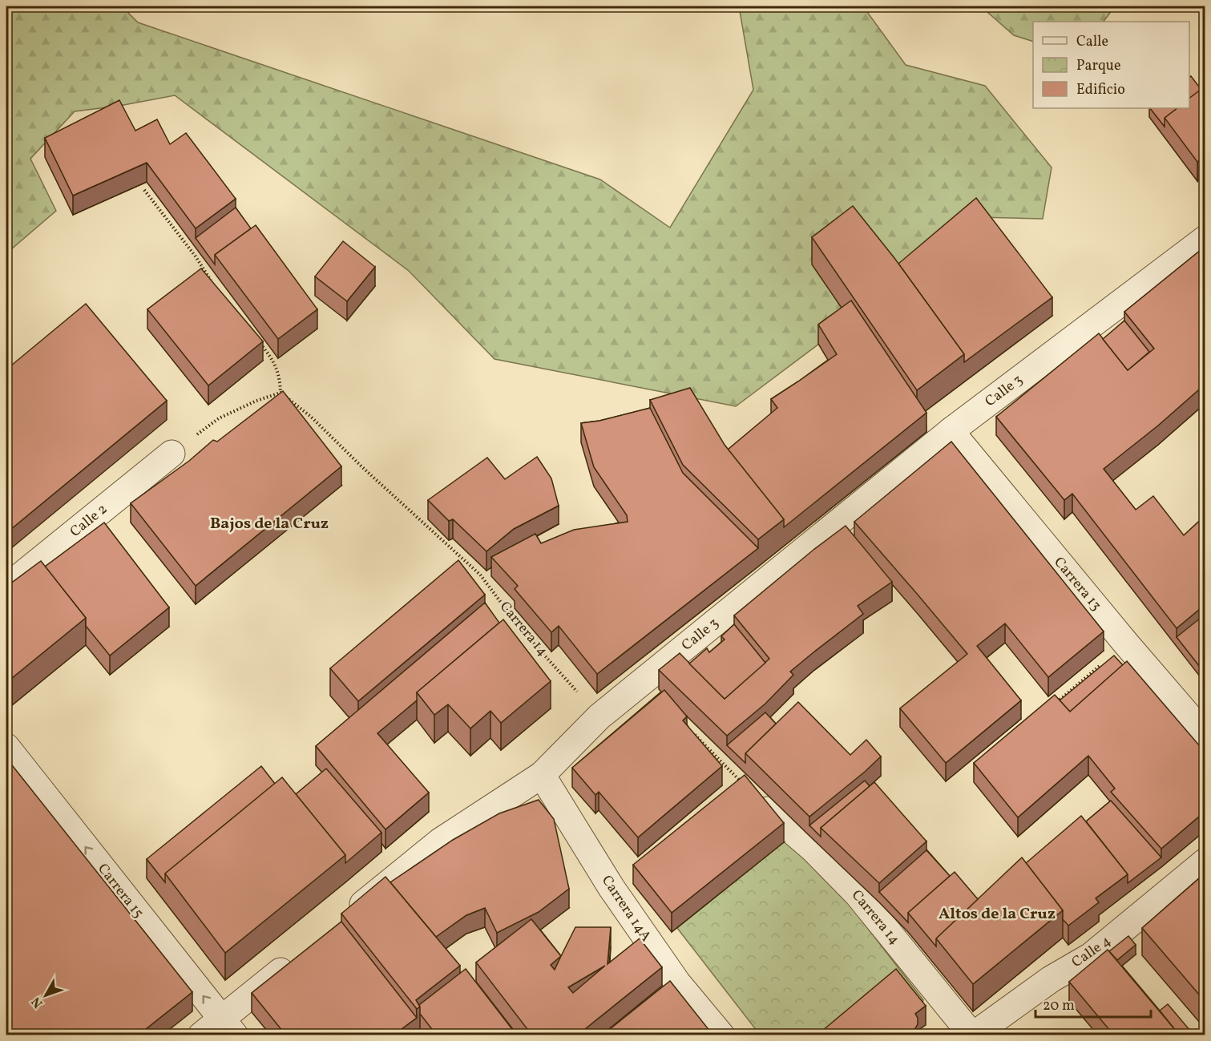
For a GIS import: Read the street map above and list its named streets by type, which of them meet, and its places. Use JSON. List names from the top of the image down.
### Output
{
  "streets": {
    "street": [
      "Calle 3",
      "Calle 2",
      "Carrera 13",
      "Carrera 14",
      "Carrera 15",
      "Carrera 14A",
      "Calle 4"
    ]
  },
  "crossings": [
    ["Calle 3", "Carrera 13"],
    ["Calle 3", "Carrera 14"],
    ["Calle 3", "Carrera 14A"],
    ["Carrera 14", "Calle 4"]
  ],
  "one_way": ["Carrera 15"],
  "districts": ["Bajos de la Cruz", "Altos de la Cruz"],
  "legend": ["Calle", "Parque", "Edificio"],
  "scale_bar": "20 m",
  "north": "bottom left"
}
